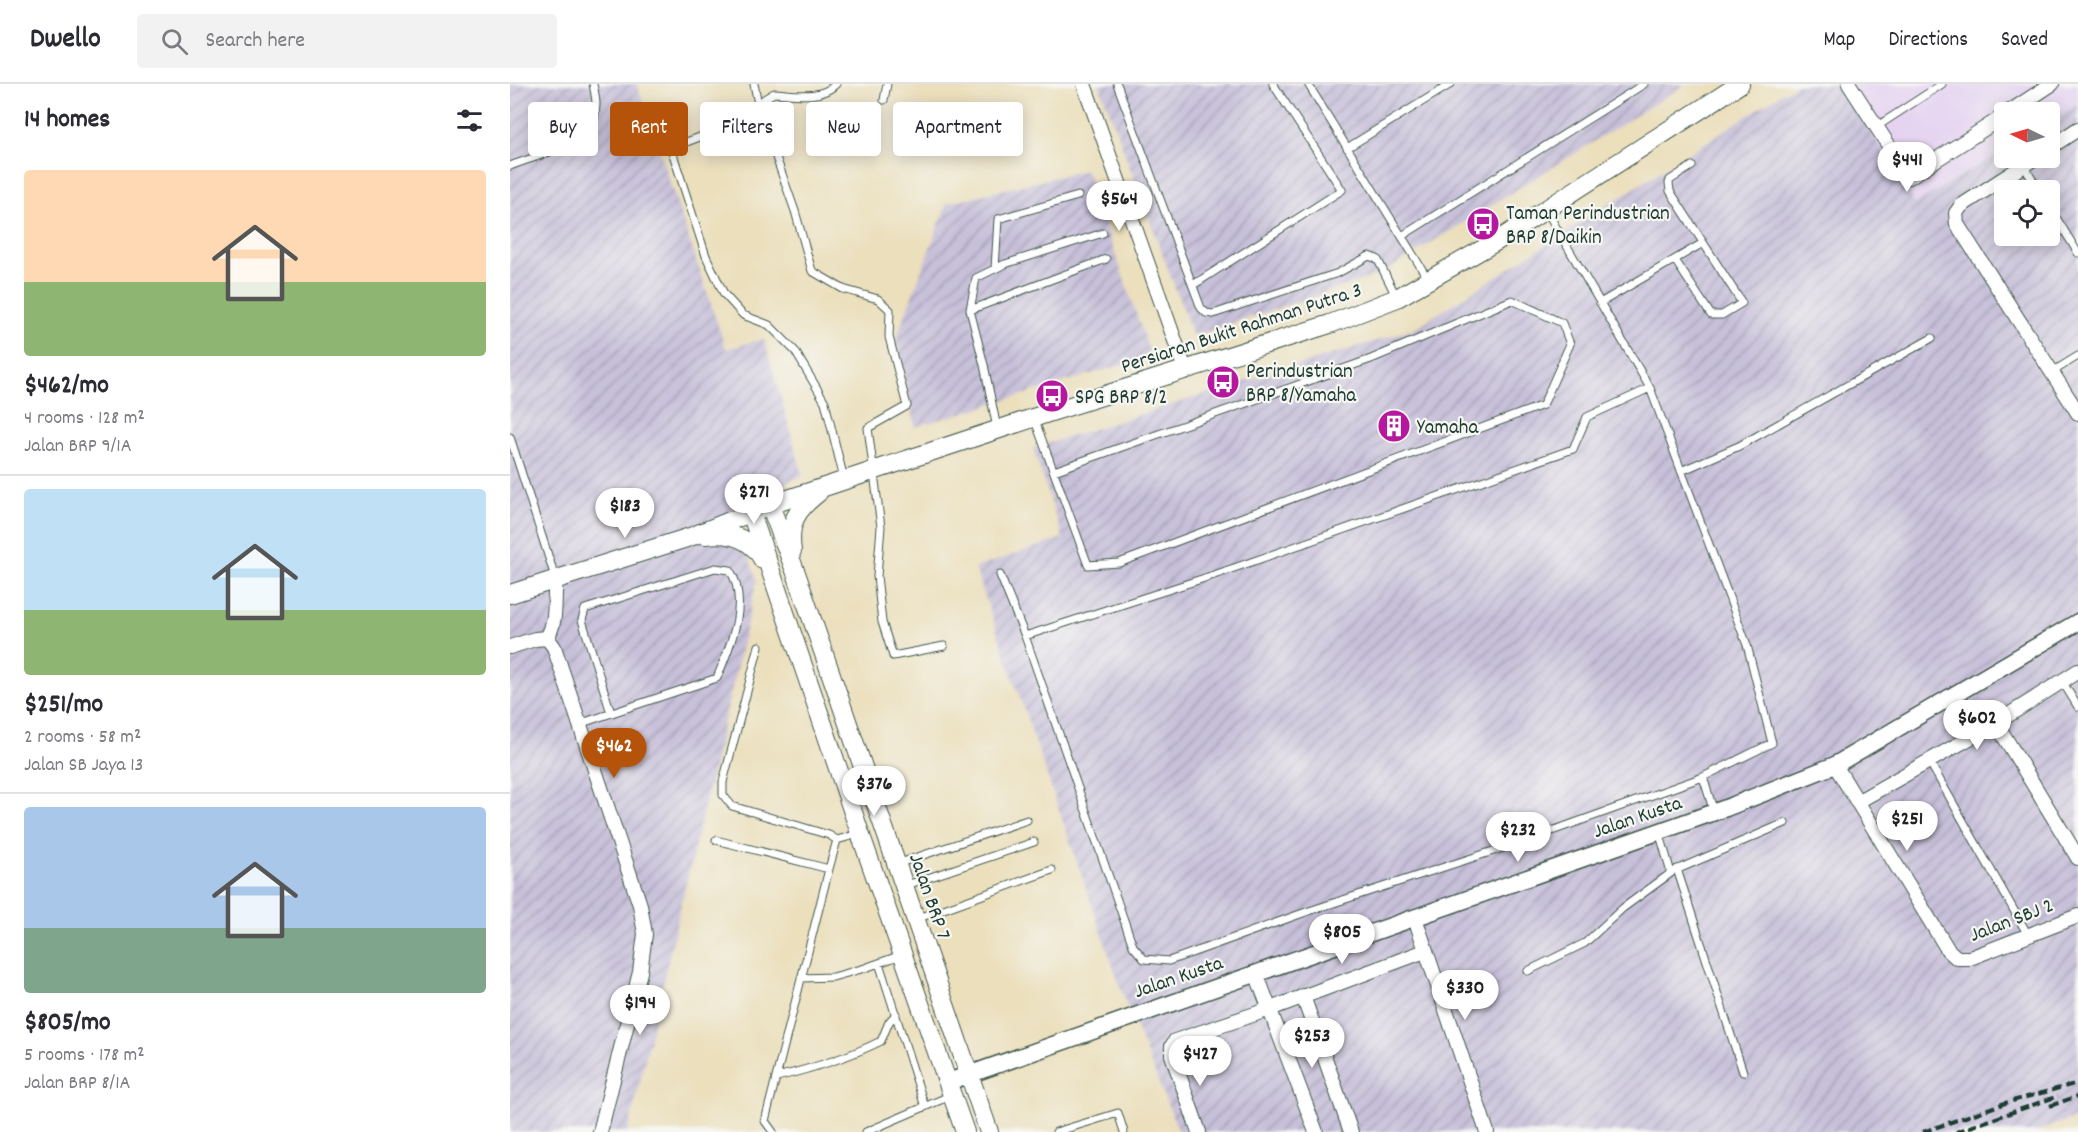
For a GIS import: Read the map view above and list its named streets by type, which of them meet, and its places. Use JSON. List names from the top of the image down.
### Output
{
  "streets": {
    "main road": ["Persiaran Bukit Rahman Putra 3", "Jalan BRP 7"],
    "street": ["Jalan Kusta", "Jalan SBJ 2"]
  },
  "crossings": [
    ["Persiaran Bukit Rahman Putra 3", "Jalan BRP 7"],
    ["Jalan Kusta", "Jalan BRP 7"]
  ],
  "places": {
    "bus stop": ["Taman Perindustrian BRP 8/Daikin", "Perindustrian BRP 8/Yamaha", "SPG BRP 8/2"],
    "building": ["Yamaha"]
  },
  "north": "left",
  "page": {
    "header": "Dwello",
    "search": "Search here",
    "nav": ["Map", "Directions", "Saved"],
    "heading": "14 homes",
    "chip": [
      "Buy",
      "Rent",
      "Filters",
      "New",
      "Apartment"
    ],
    "price": [
      "$441",
      "$564",
      "$271",
      "$183",
      "$602",
      "$462",
      "$376",
      "$251",
      "$232",
      "$805",
      "$330",
      "$194",
      "$253",
      "$427"
    ],
    "list": [
      {
        "name": "$462/mo",
        "note": "4 rooms · 128 m² · Jalan BRP 9/1A"
      },
      {
        "name": "$251/mo",
        "note": "2 rooms · 58 m² · Jalan SB Jaya 13"
      },
      {
        "name": "$805/mo",
        "note": "5 rooms · 178 m² · Jalan BRP 8/1A"
      }
    ]
  }
}
